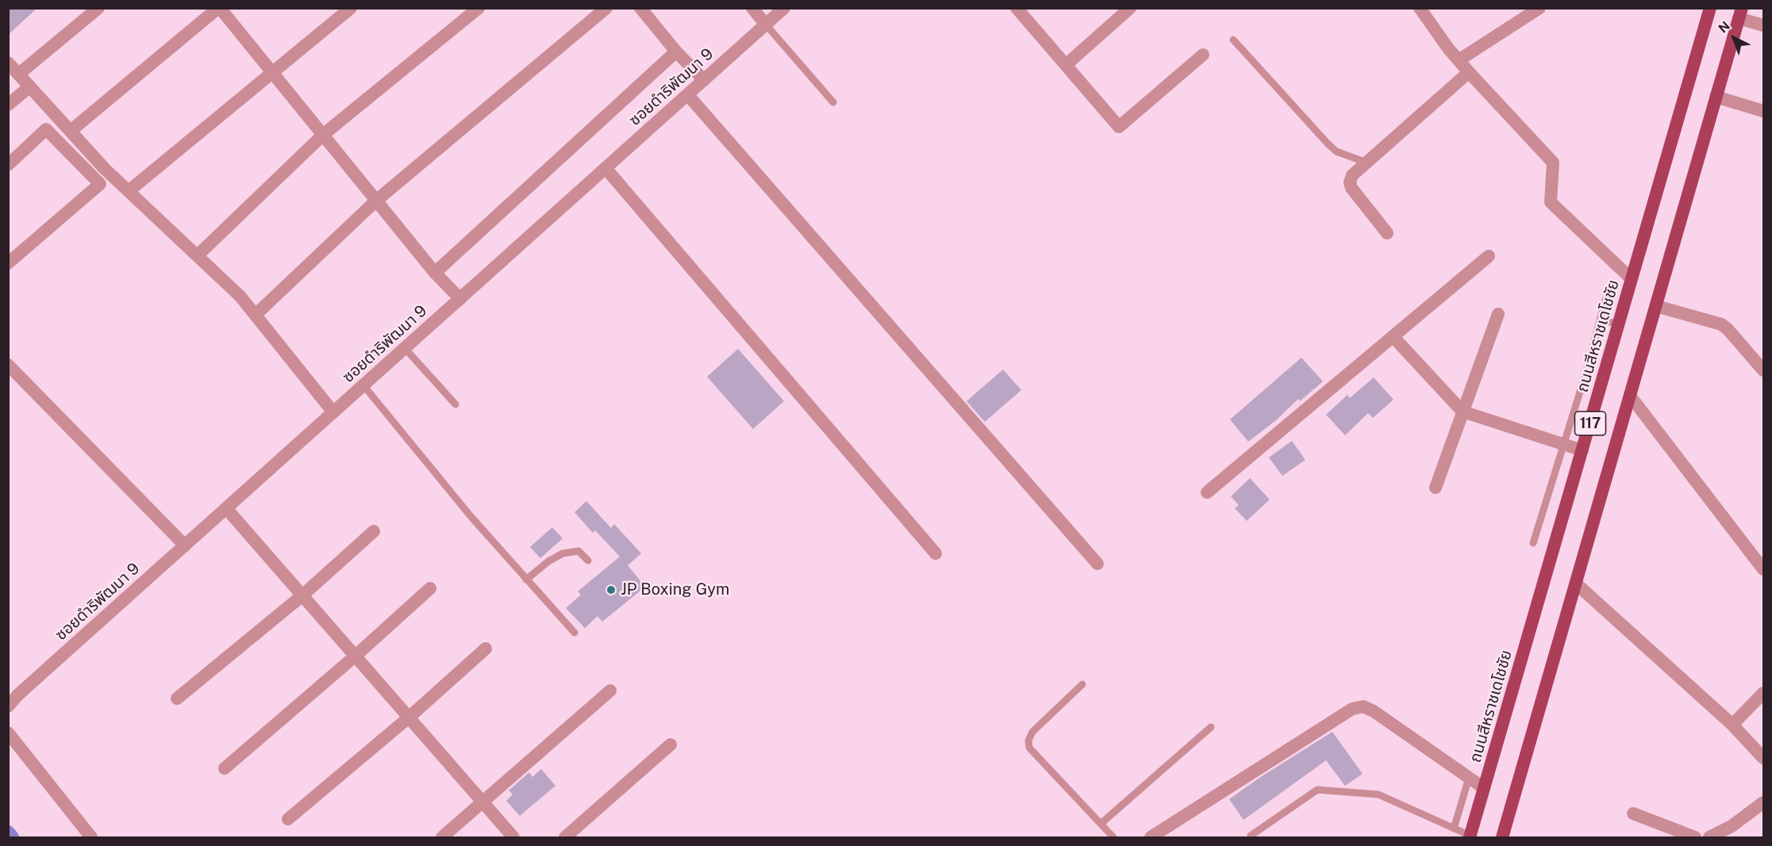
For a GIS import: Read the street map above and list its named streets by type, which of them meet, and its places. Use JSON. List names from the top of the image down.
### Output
{
  "streets": {
    "main road": ["ถนนสีหราชเดโชชัย", "117"],
    "street": ["ซอยดำริพัฒนา 9"]
  },
  "places": ["JP Boxing Gym"],
  "north": "top left"
}
